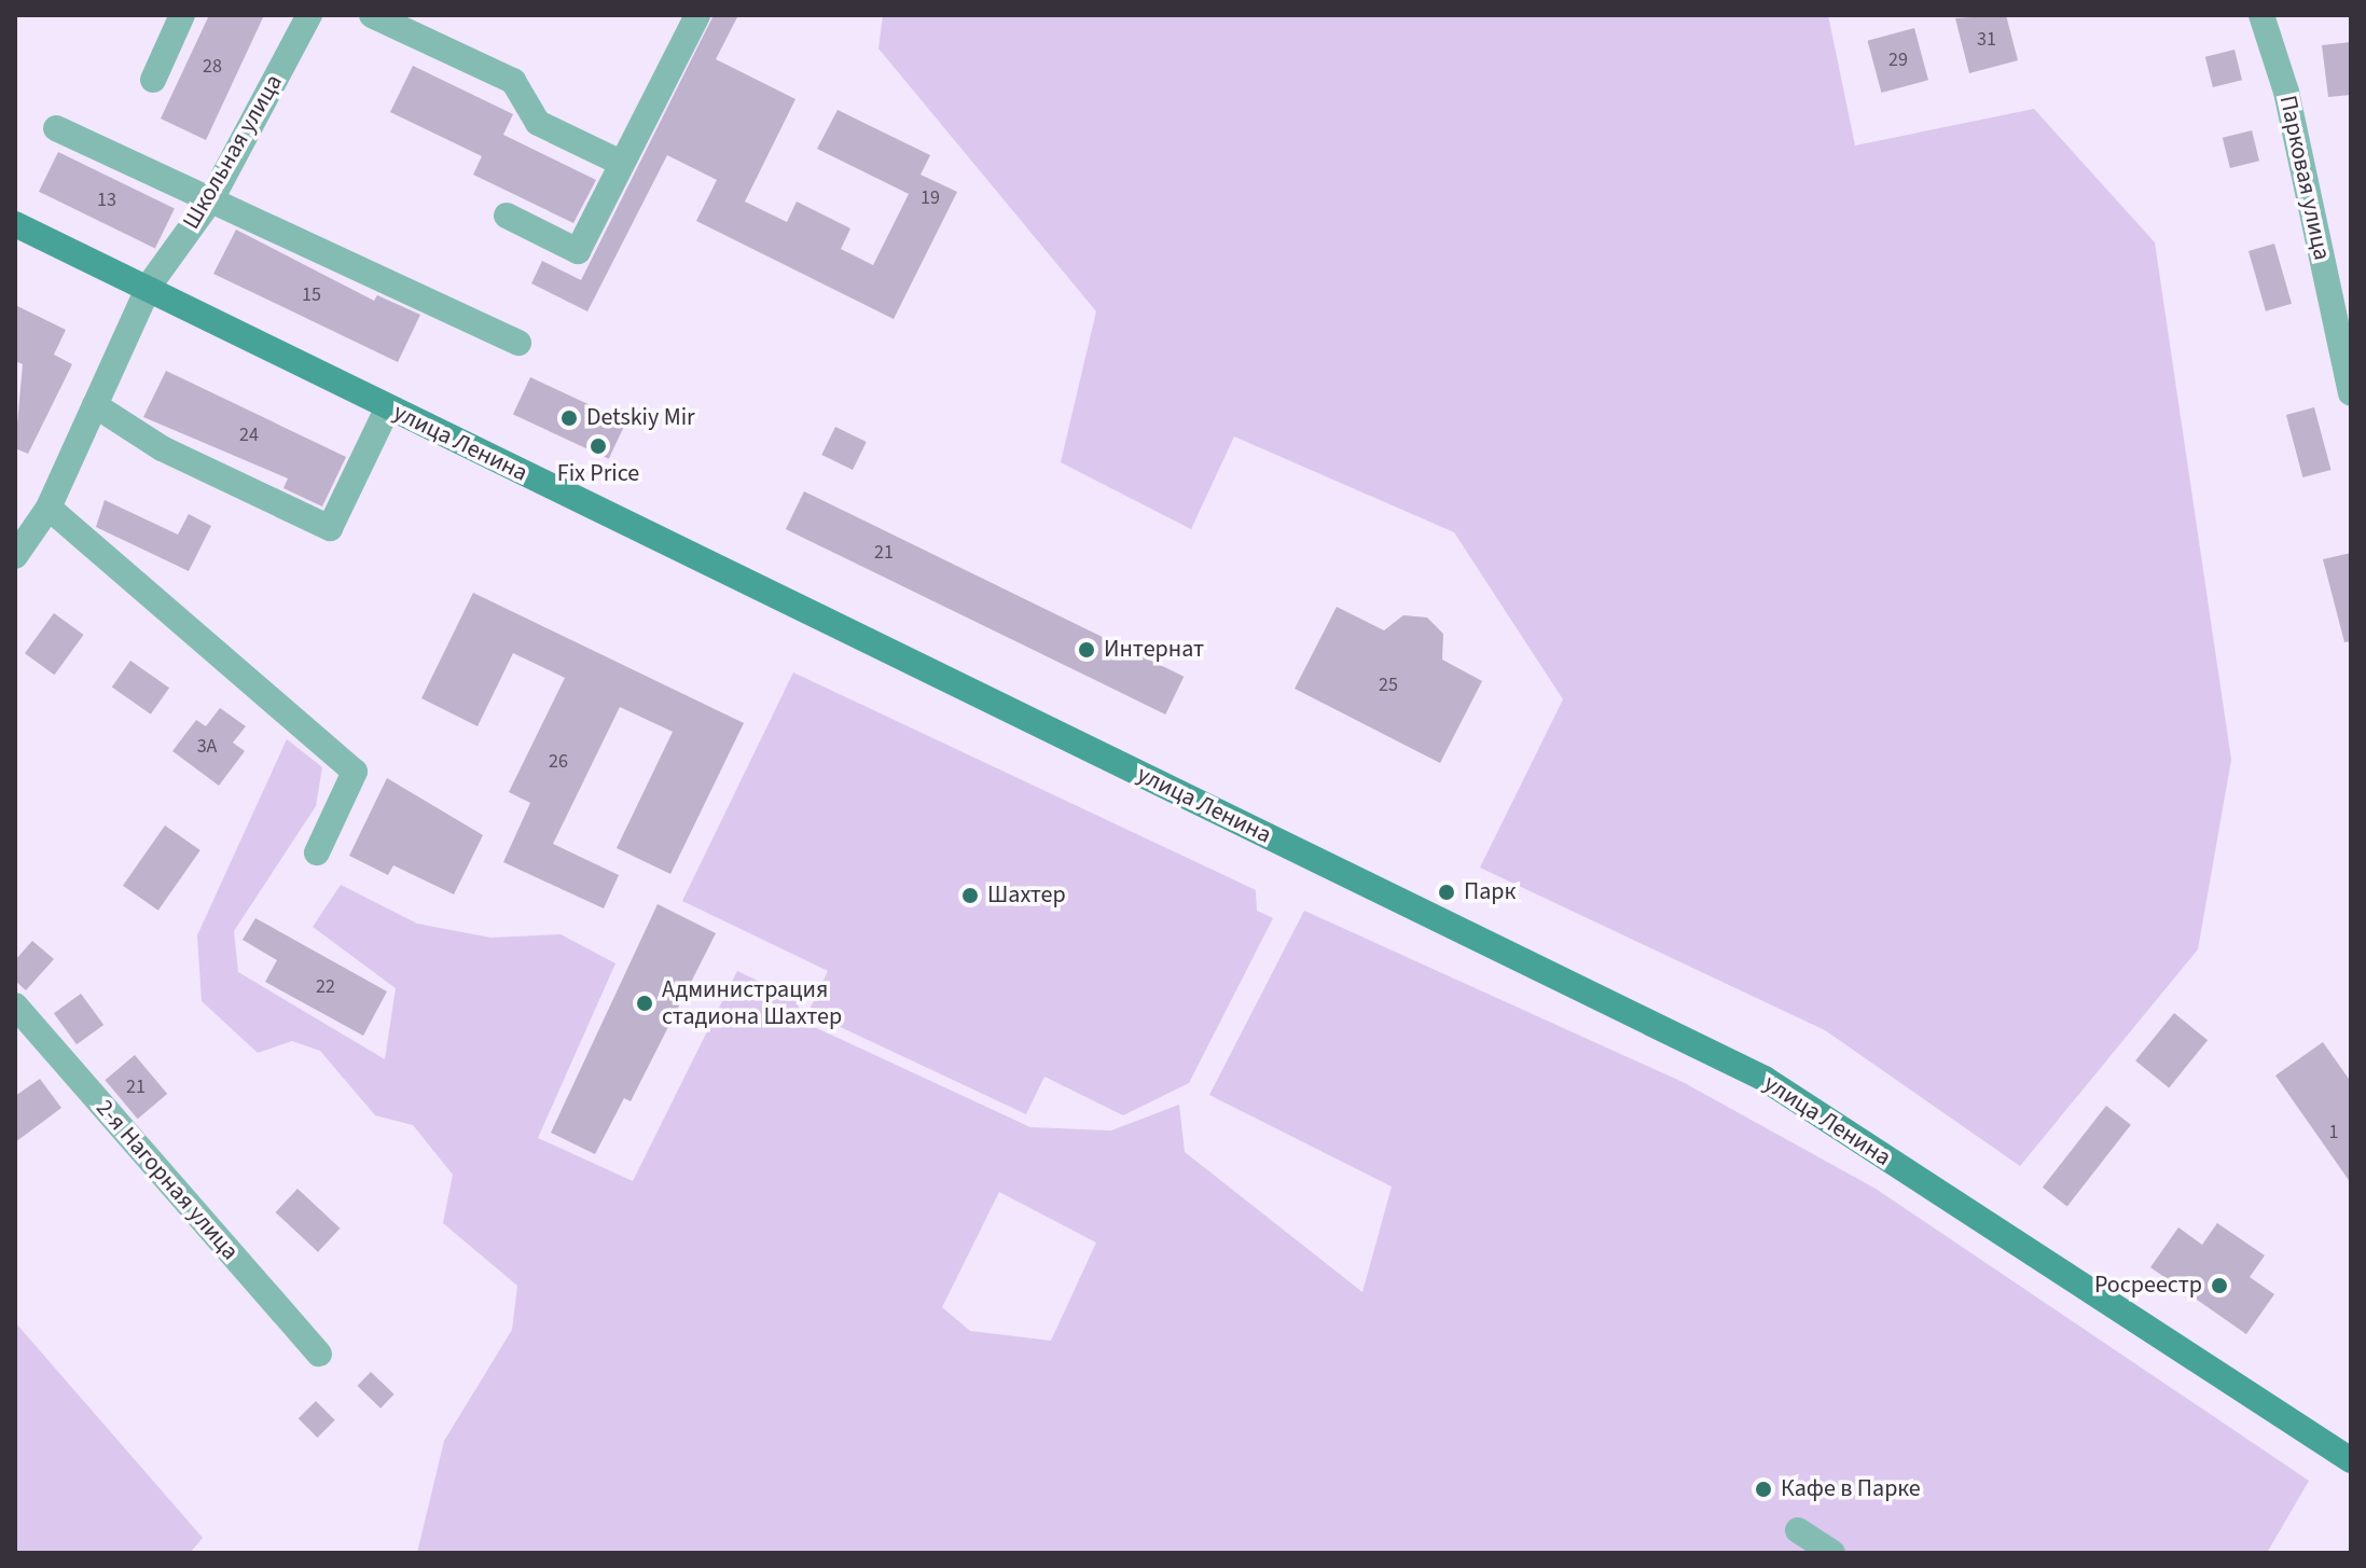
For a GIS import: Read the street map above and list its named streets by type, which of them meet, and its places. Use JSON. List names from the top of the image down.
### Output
{
  "streets": {
    "main road": ["улица Ленина"],
    "street": ["Школьная улица", "Парковая улица", "2-я Нагорная улица"]
  },
  "crossings": [
    ["Школьная улица", "улица Ленина"]
  ],
  "places": [
    "Detskiy Mir",
    "Fix Price",
    "Интернат",
    "Парк",
    "Шахтер",
    "Администрация стадиона Шахтер",
    "Росреестр",
    "Кафе в Парке"
  ],
  "house_numbers": [
    "31",
    "29",
    "28",
    "19",
    "13",
    "15",
    "24",
    "21",
    "25",
    "3А",
    "26",
    "22",
    "21",
    "1"
  ]
}
